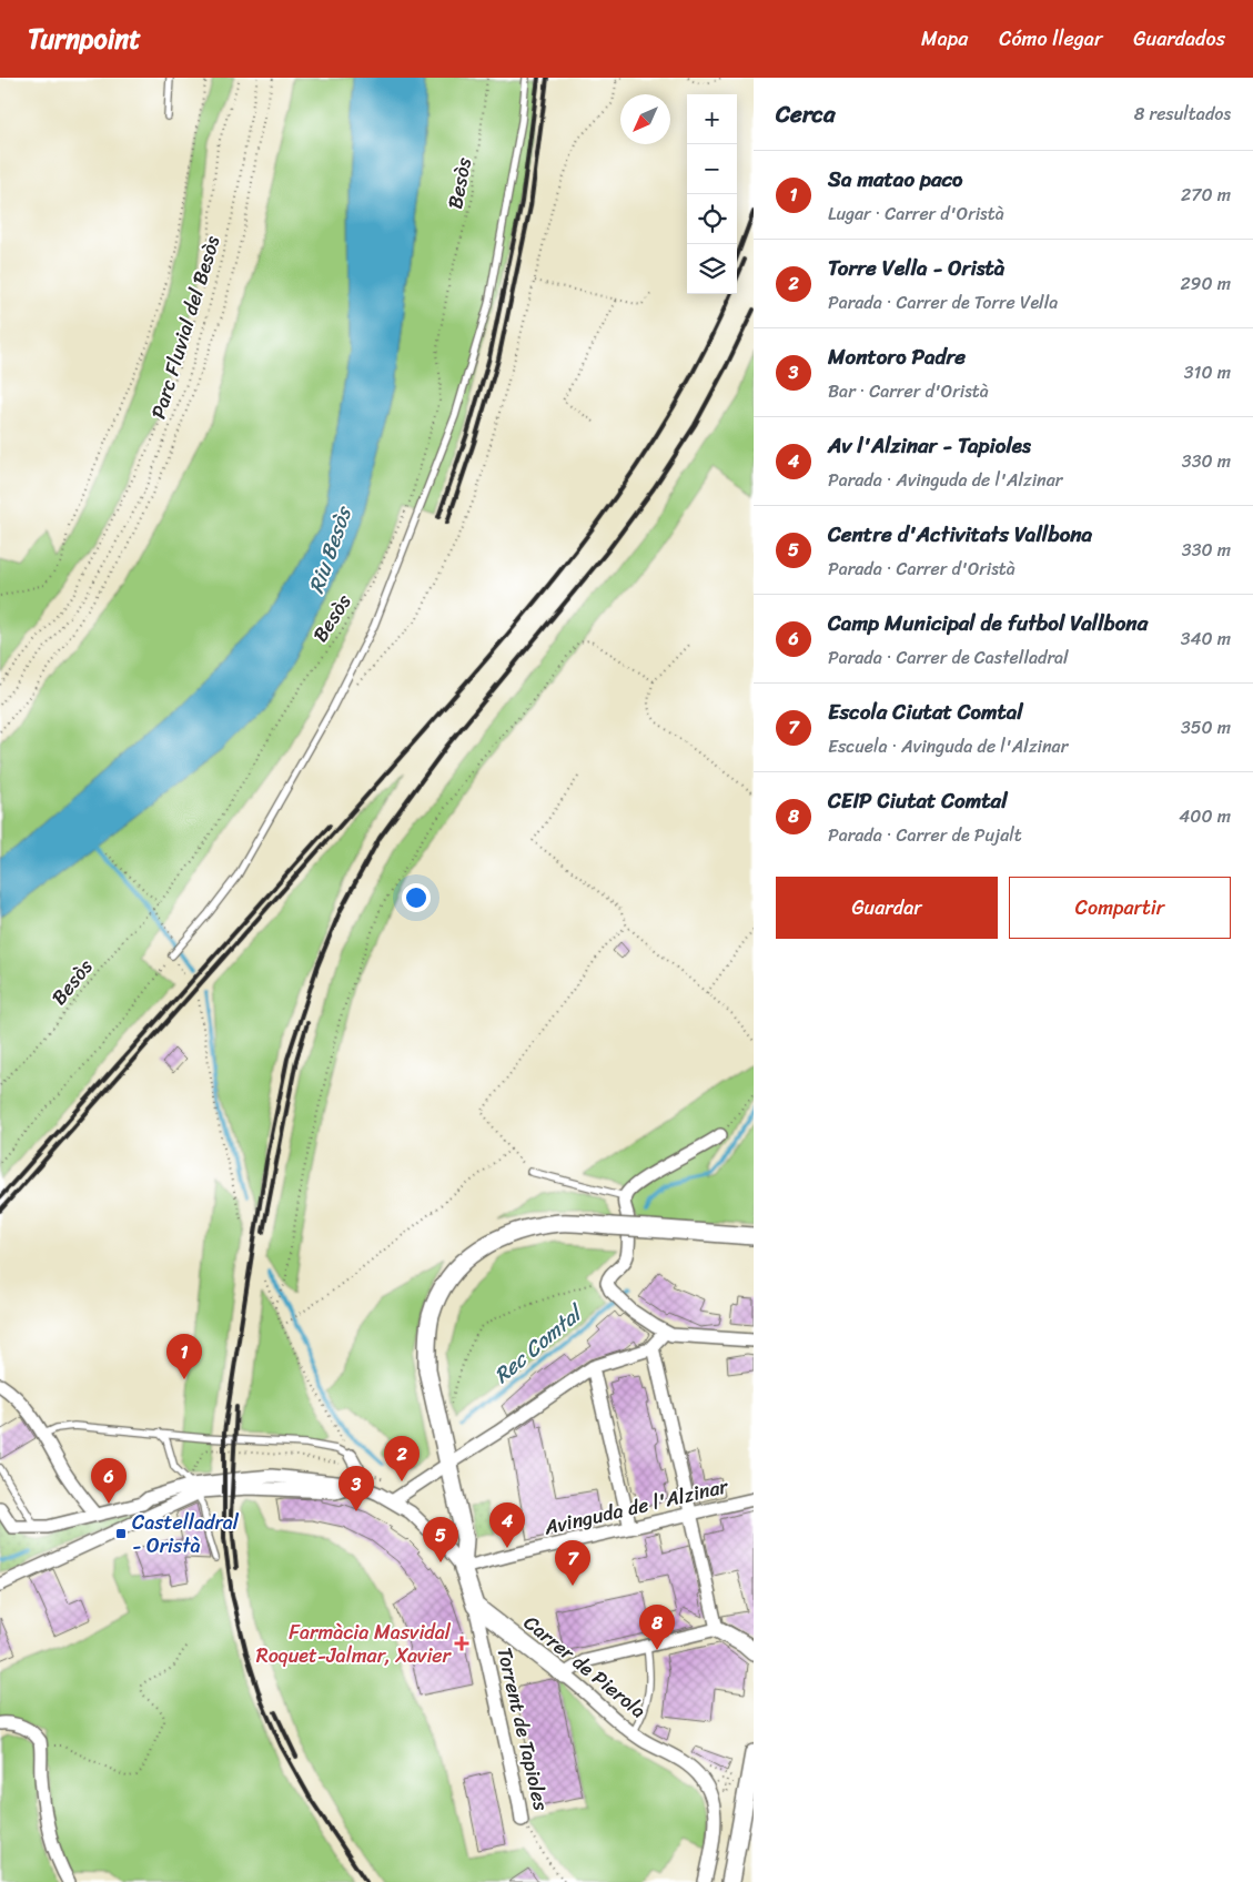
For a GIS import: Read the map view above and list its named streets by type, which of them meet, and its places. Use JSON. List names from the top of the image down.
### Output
{
  "streets": {
    "street": ["Avinguda de l'Alzinar", "Carrer de Pierola", "Torrent de Tapioles"],
    "path": ["Besòs", "Parc Fluvial del Besòs"]
  },
  "crossings": [
    ["Carrer de Pierola", "Torrent de Tapioles"]
  ],
  "water": ["Riu Besòs", "Rec Comtal"],
  "places": {
    "transit": ["Castelladral - Oristà"],
    "health": ["Farmàcia Masvidal Roquet-Jalmar, Xavier"]
  },
  "north": "bottom left",
  "page": {
    "header": "Turnpoint",
    "nav": ["Mapa", "Cómo llegar", "Guardados"],
    "heading": ["Cerca", "8 resultados"],
    "map_buttons": ["+", "−"],
    "list": [
      {
        "mark": "1",
        "name": "Sa matao paco",
        "note": "Lugar · Carrer d'Oristà",
        "value": "270 m"
      },
      {
        "mark": "2",
        "name": "Torre Vella - Oristà",
        "note": "Parada · Carrer de Torre Vella",
        "value": "290 m"
      },
      {
        "mark": "3",
        "name": "Montoro Padre",
        "note": "Bar · Carrer d'Oristà",
        "value": "310 m"
      },
      {
        "mark": "4",
        "name": "Av l'Alzinar - Tapioles",
        "note": "Parada · Avinguda de l'Alzinar",
        "value": "330 m"
      },
      {
        "mark": "5",
        "name": "Centre d'Activitats Vallbona",
        "note": "Parada · Carrer d'Oristà",
        "value": "330 m"
      },
      {
        "mark": "6",
        "name": "Camp Municipal de futbol Vallbona",
        "note": "Parada · Carrer de Castelladral",
        "value": "340 m"
      },
      {
        "mark": "7",
        "name": "Escola Ciutat Comtal",
        "note": "Escuela · Avinguda de l'Alzinar",
        "value": "350 m"
      },
      {
        "mark": "8",
        "name": "CEIP Ciutat Comtal",
        "note": "Parada · Carrer de Pujalt",
        "value": "400 m"
      }
    ],
    "buttons": ["Guardar", "Compartir"],
    "pins": [
      "1",
      "2",
      "6",
      "3",
      "4",
      "5",
      "7",
      "8"
    ]
  }
}
